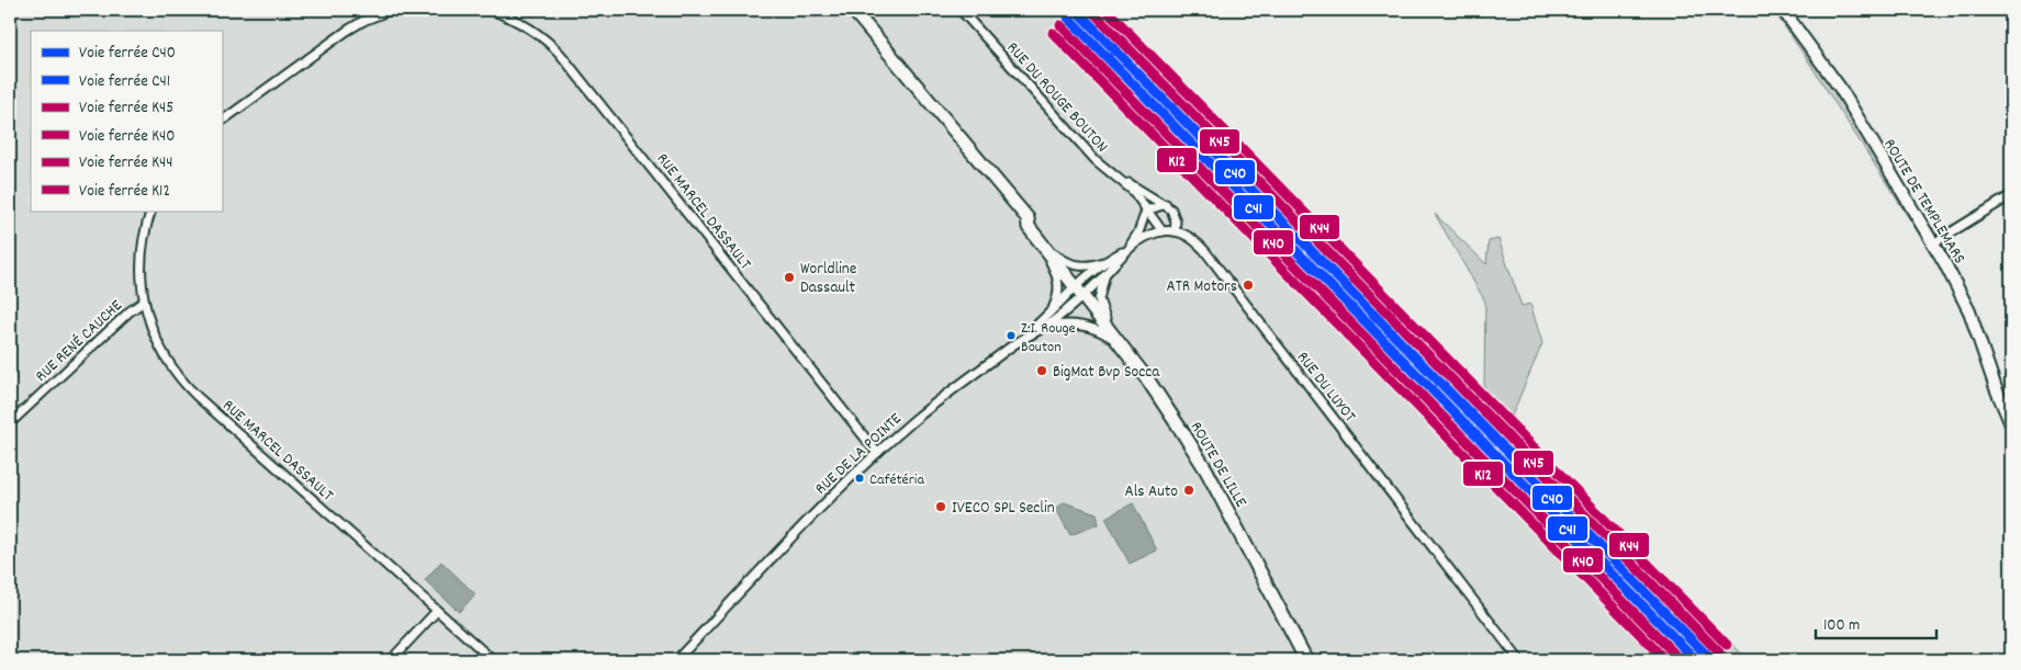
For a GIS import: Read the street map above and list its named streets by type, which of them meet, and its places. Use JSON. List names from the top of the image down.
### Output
{
  "streets": {
    "main road": ["ROUTE DE TEMPLEMARS", "ROUTE DE LILLE"],
    "street": [
      "RUE DU ROUGE BOUTON",
      "RUE MARCEL DASSAULT",
      "RUE RENÉ CAUCHE",
      "RUE DU LUYOT",
      "RUE DE LA POINTE"
    ]
  },
  "crossings": [
    ["RUE DU ROUGE BOUTON", "RUE DU LUYOT"],
    ["RUE MARCEL DASSAULT", "RUE RENÉ CAUCHE"],
    ["RUE MARCEL DASSAULT", "RUE DE LA POINTE"],
    ["RUE DU LUYOT", "RUE DE LA POINTE"],
    ["RUE DU LUYOT", "ROUTE DE LILLE"],
    ["RUE DE LA POINTE", "ROUTE DE LILLE"]
  ],
  "places": [
    "Worldline Dassault",
    "ATR Motors",
    "Z.I. Rouge Bouton",
    "BigMat Bvp Socca",
    "Cafétéria",
    "Als Auto",
    "IVECO SPL Seclin"
  ],
  "lines": [
    "rail line C40",
    "rail line K45",
    "rail line K44",
    "rail line C41",
    "rail line K40",
    "rail line K12"
  ],
  "legend": [
    "Voie ferrée C40",
    "Voie ferrée C41",
    "Voie ferrée K45",
    "Voie ferrée K40",
    "Voie ferrée K44",
    "Voie ferrée K12"
  ],
  "scale_bar": "100 m"
}
